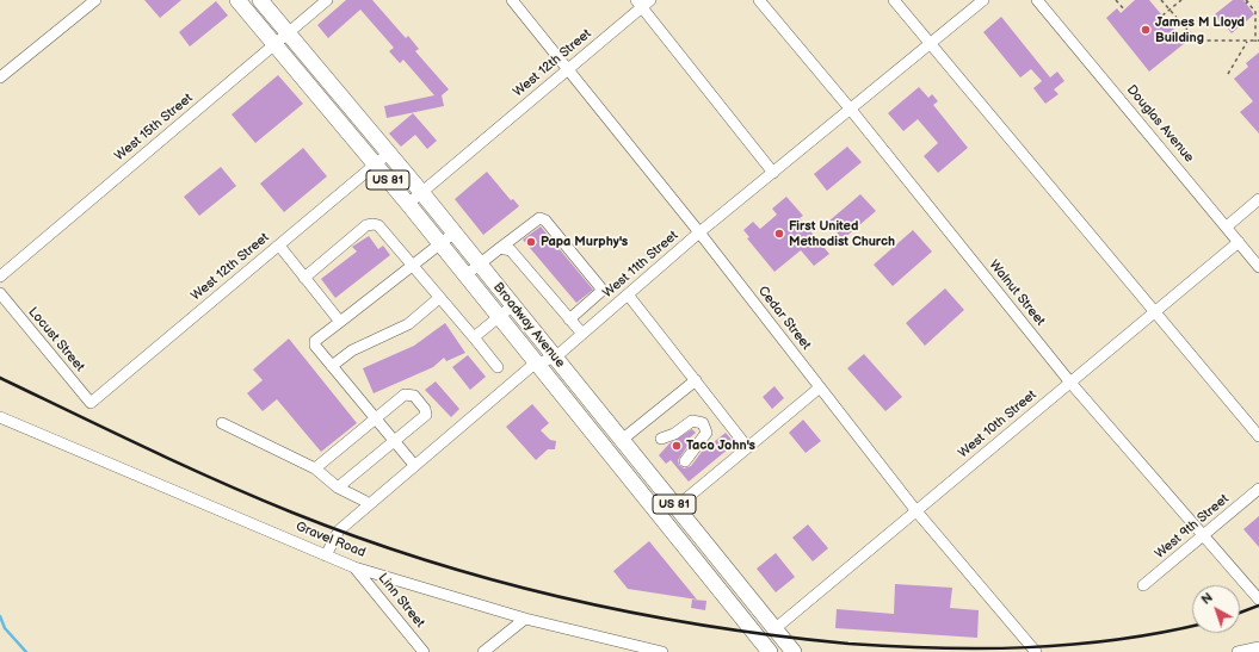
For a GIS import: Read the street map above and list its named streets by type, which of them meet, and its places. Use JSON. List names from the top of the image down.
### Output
{
  "streets": {
    "highway": ["US 81", "Broadway Avenue"],
    "street": [
      "West 12th Street",
      "Douglas Avenue",
      "West 15th Street",
      "West 11th Street",
      "Walnut Street",
      "Cedar Street",
      "Locust Street",
      "West 10th Street",
      "West 9th Street",
      "Gravel Road",
      "Linn Street"
    ]
  },
  "crossings": [
    ["West 12th Street", "Cedar Street"],
    ["West 12th Street", "Broadway Avenue"],
    ["West 12th Street", "Locust Street"],
    ["Douglas Avenue", "West 10th Street"],
    ["West 15th Street", "Broadway Avenue"],
    ["West 11th Street", "Walnut Street"],
    ["West 11th Street", "Cedar Street"],
    ["West 11th Street", "Broadway Avenue"],
    ["West 11th Street", "Gravel Road"],
    ["Walnut Street", "West 10th Street"],
    ["Walnut Street", "West 9th Street"],
    ["Cedar Street", "West 10th Street"],
    ["Broadway Avenue", "West 10th Street"],
    ["Gravel Road", "Linn Street"]
  ],
  "places": [
    "James M Lloyd Building",
    "First United Methodist Church",
    "Papa Murphy's",
    "Taco John's"
  ],
  "north": "top left"
}
